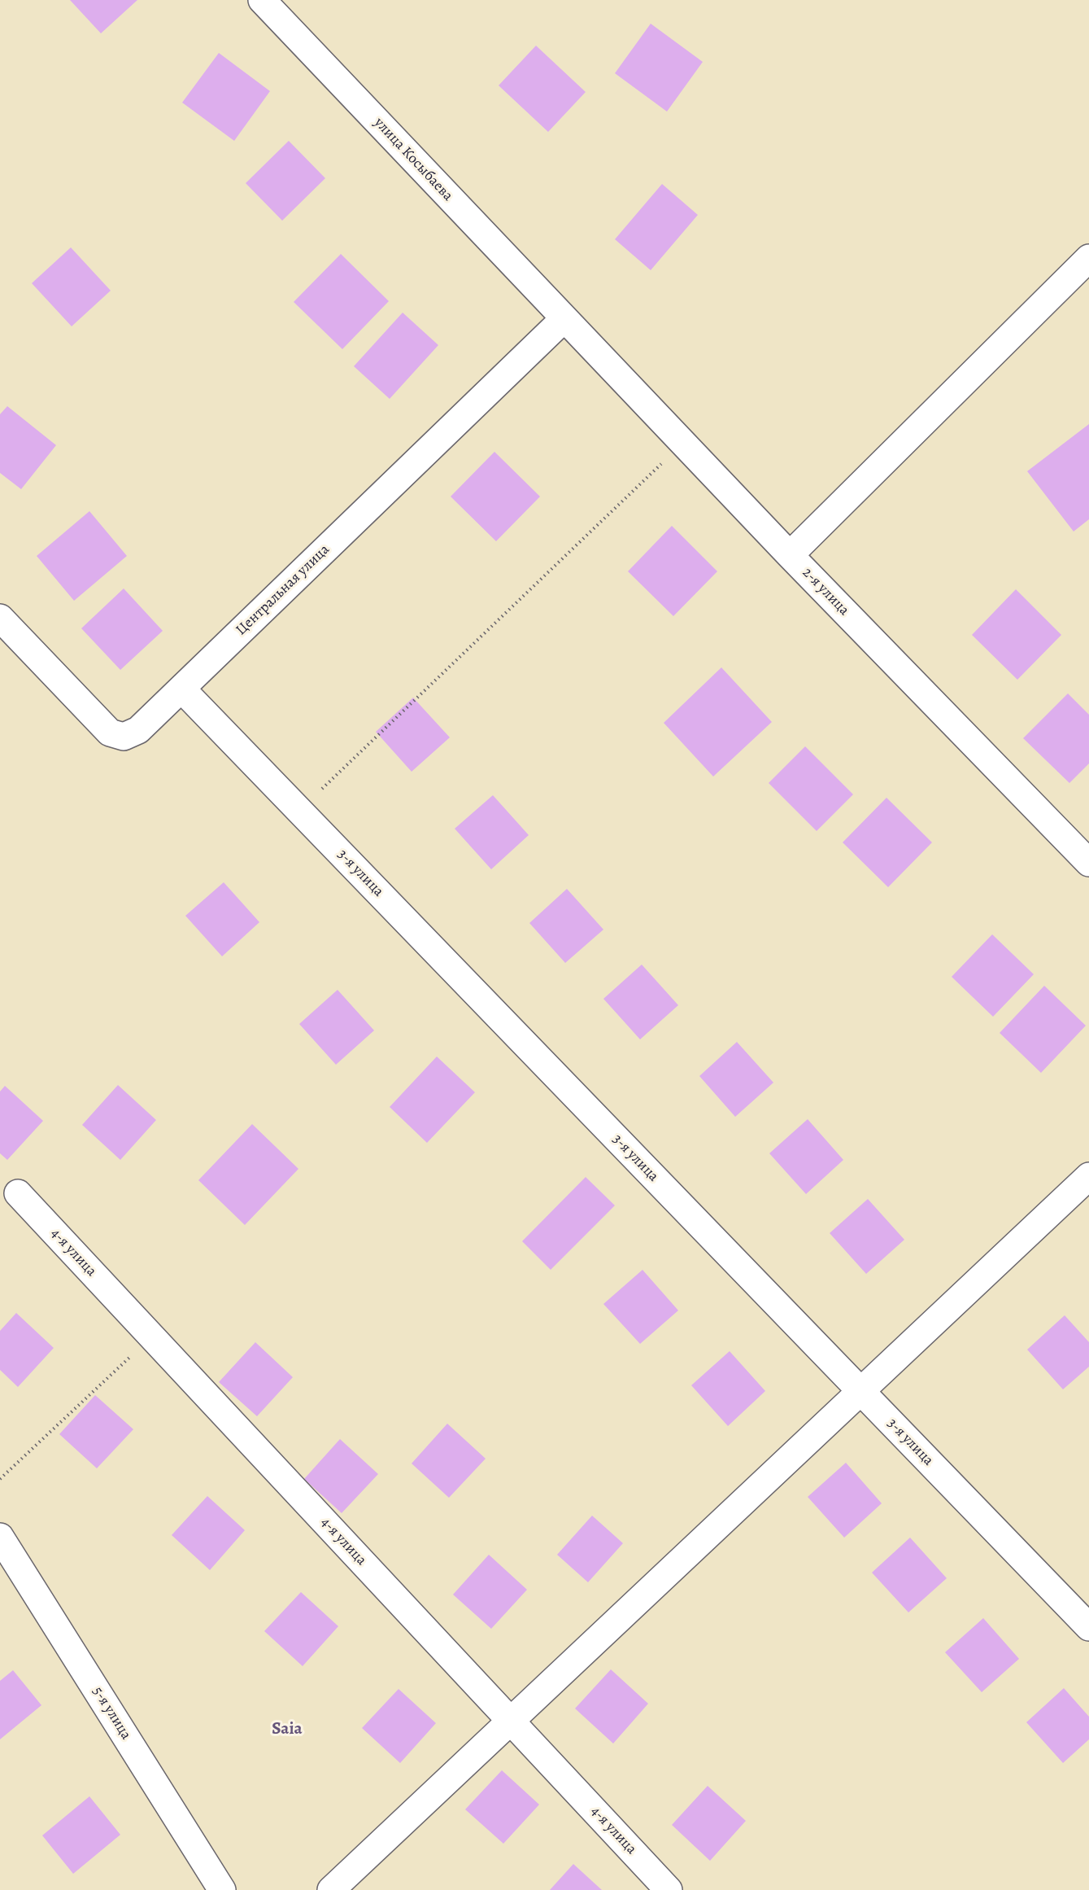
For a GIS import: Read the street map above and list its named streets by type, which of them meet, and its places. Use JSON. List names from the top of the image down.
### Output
{
  "streets": {
    "street": [
      "улица Косыбаева",
      "Центральная улица",
      "2-я улица",
      "3-я улица",
      "4-я улица",
      "5-я улица"
    ]
  },
  "crossings": [
    ["улица Косыбаева", "Центральная улица"],
    ["улица Косыбаева", "2-я улица"],
    ["Центральная улица", "2-я улица"],
    ["Центральная улица", "3-я улица"]
  ],
  "districts": ["Saia"]
}
